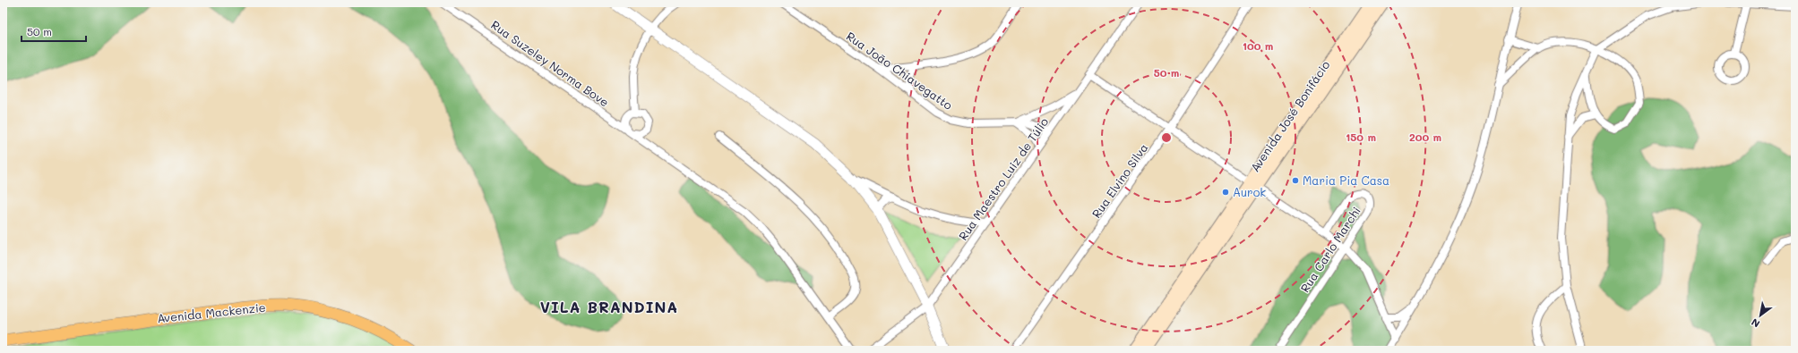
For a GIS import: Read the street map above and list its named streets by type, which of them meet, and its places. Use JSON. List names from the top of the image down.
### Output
{
  "streets": {
    "main road": ["Avenida José Bonifácio", "Avenida Mackenzie"],
    "street": [
      "Rua Suzeley Norma Bove",
      "Rua João Chiavegatto",
      "Rua Maestro Luiz de Túlio",
      "Rua Elvino Silva",
      "Rua Carlo Marchi"
    ]
  },
  "crossings": [
    ["Rua João Chiavegatto", "Rua Maestro Luiz de Túlio"]
  ],
  "districts": ["VILA BRANDINA"],
  "places": ["Maria Pia Casa", "Aurok"],
  "scale_bar": "50 m",
  "north": "bottom left",
  "rings": [
    "100 m",
    "50 m",
    "150 m",
    "200 m"
  ]
}
